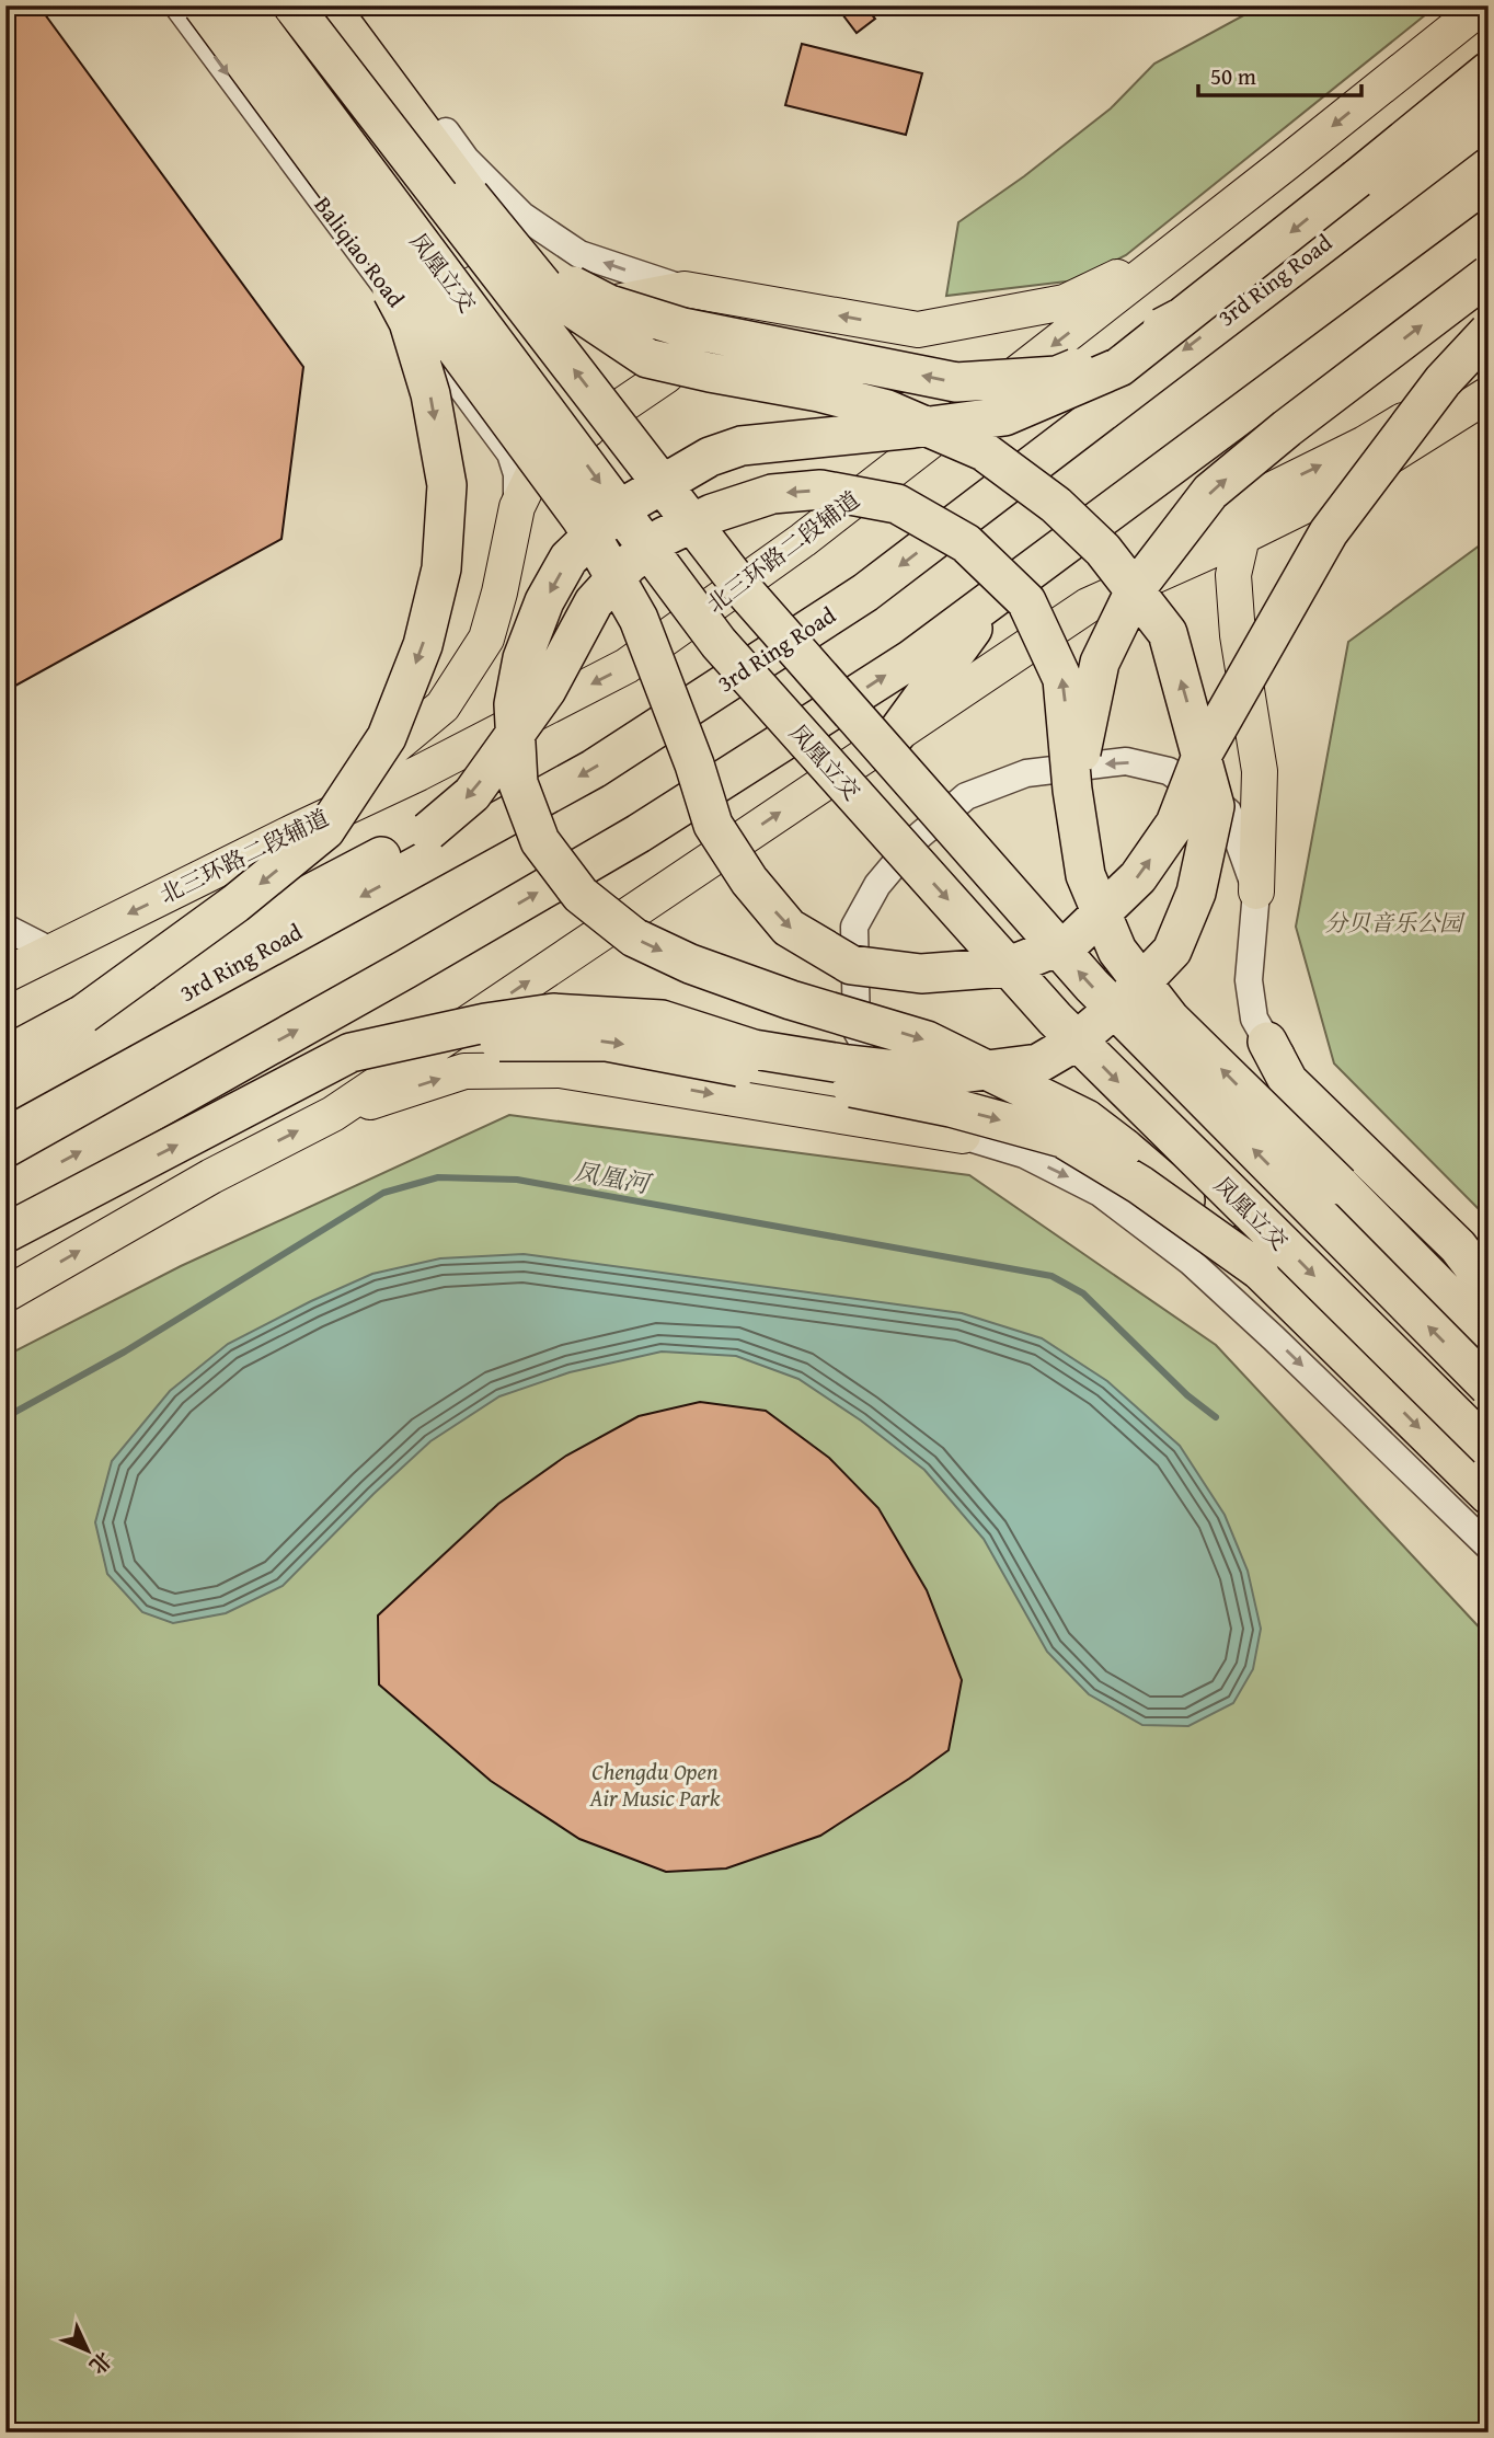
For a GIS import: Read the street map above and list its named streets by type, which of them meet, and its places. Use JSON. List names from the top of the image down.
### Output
{
  "streets": {
    "highway": ["凤凰立交", "3rd Ring Road"],
    "main road": ["北三环路二段辅道"],
    "street": ["Baliqiao Road"]
  },
  "water": ["凤凰河"],
  "parks": ["分贝音乐公园", "Chengdu Open Air Music Park"],
  "scale_bar": "50 m",
  "north": "bottom right"
}
